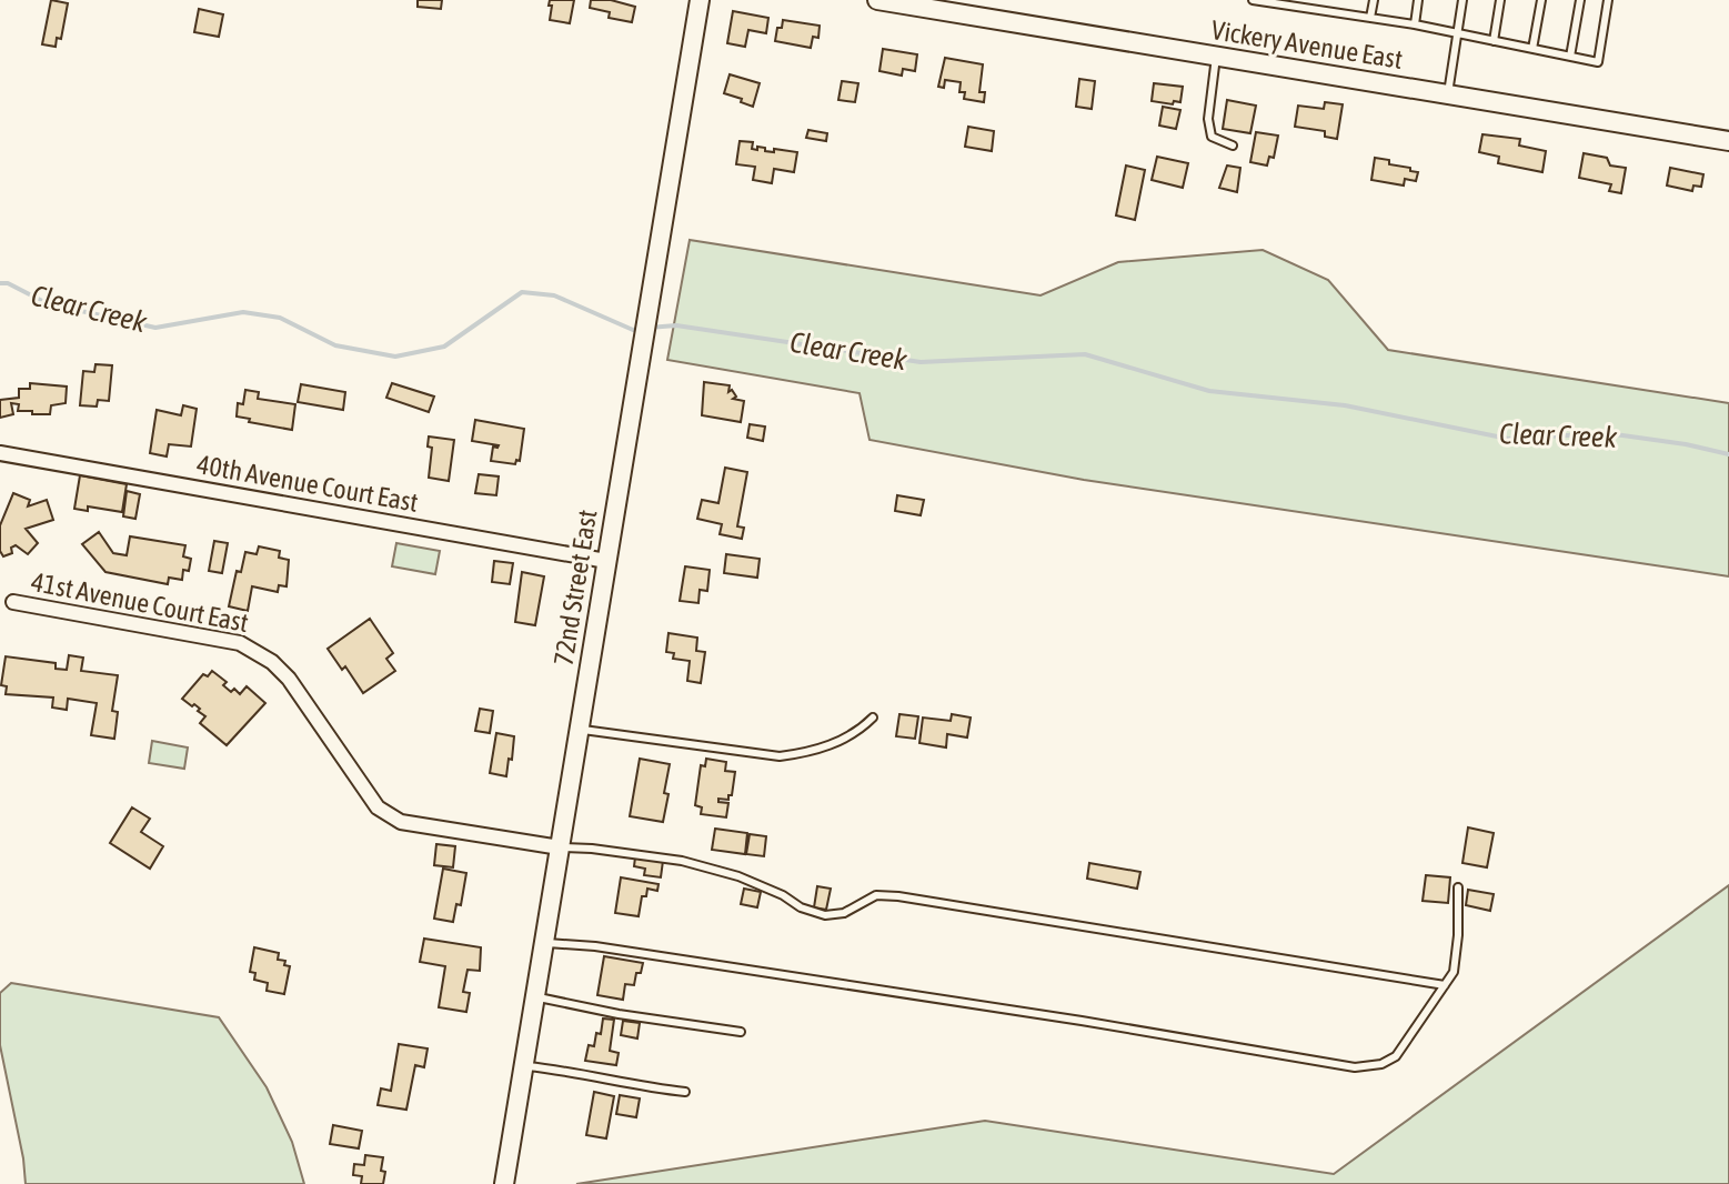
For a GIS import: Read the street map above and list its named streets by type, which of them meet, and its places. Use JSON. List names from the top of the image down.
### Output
{
  "streets": {
    "main road": ["Vickery Avenue East", "72nd Street East"],
    "street": ["40th Avenue Court East", "41st Avenue Court East"]
  },
  "crossings": [
    ["40th Avenue Court East", "72nd Street East"],
    ["72nd Street East", "41st Avenue Court East"]
  ],
  "water": ["Clear Creek"]
}
